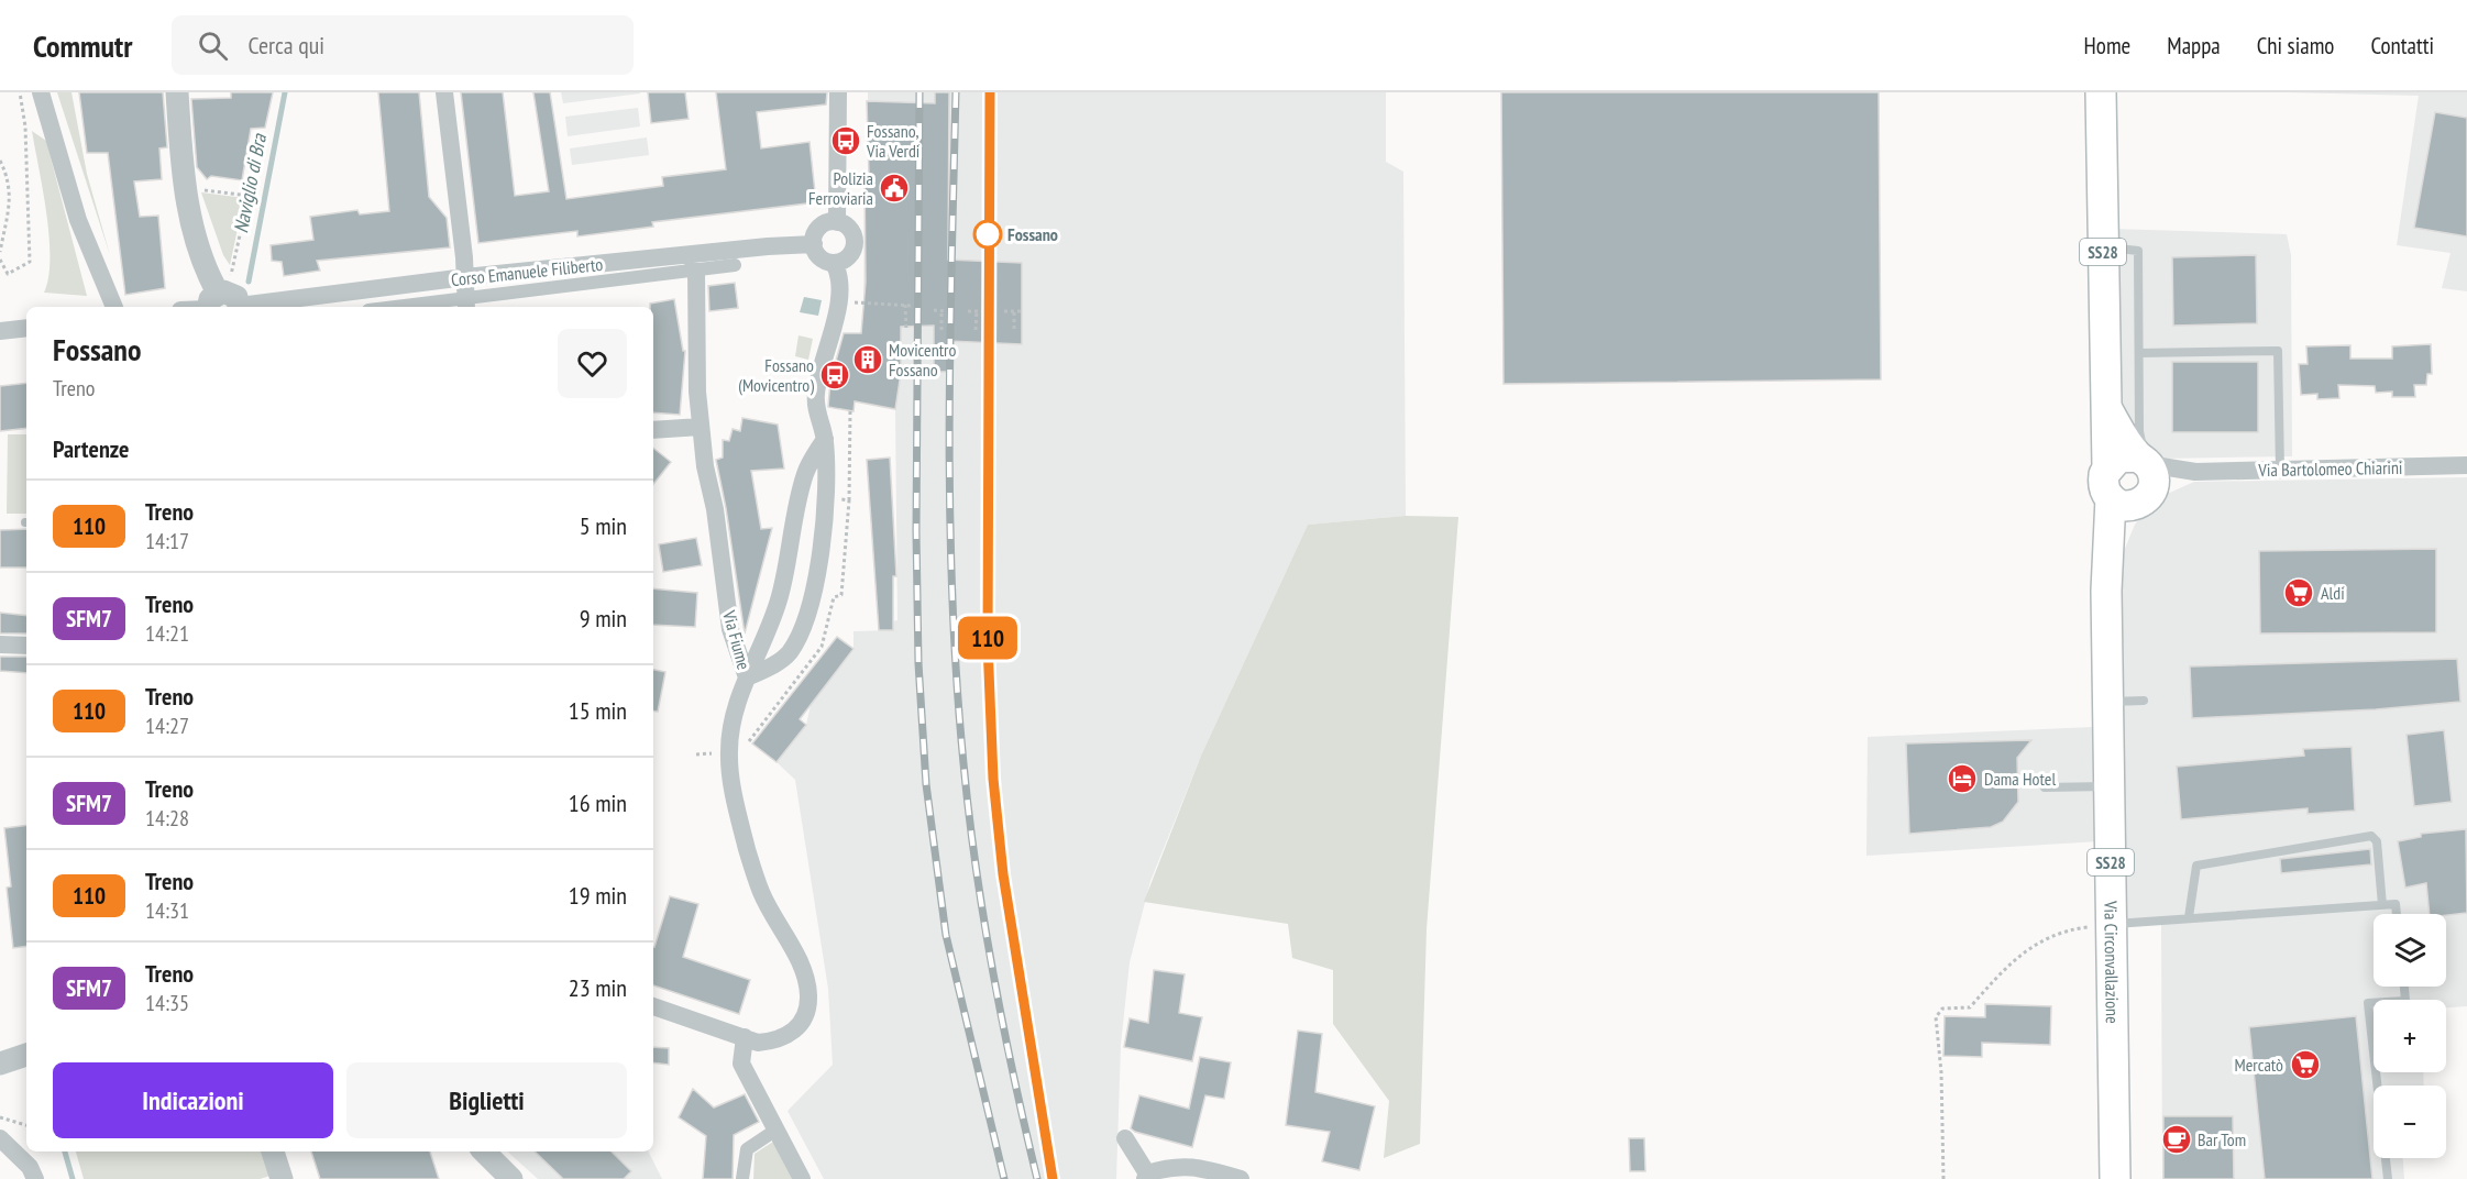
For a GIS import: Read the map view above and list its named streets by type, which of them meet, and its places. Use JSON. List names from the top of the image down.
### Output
{
  "streets": {
    "main road": ["SS28", "Via Circonvallazione"],
    "street": ["Corso Emanuele Filiberto", "Via Bartolomeo Chiarini", "Via Fiume"]
  },
  "crossings": [
    ["SS28", "Via Bartolomeo Chiarini"],
    ["SS28", "Via Circonvallazione"],
    ["Corso Emanuele Filiberto", "Via Fiume"],
    ["Via Bartolomeo Chiarini", "Via Circonvallazione"]
  ],
  "water": ["Naviglio di Bra"],
  "places": {
    "bus stop": ["Fossano, Via Verdi", "Fossano (Movicentro)"],
    "public building": ["Polizia Ferroviaria"],
    "other": ["Fossano"],
    "building": ["Movicentro Fossano"],
    "supermarket": ["Aldi", "Mercatò"],
    "hotel": ["Dama Hotel"],
    "cafe": ["Bar Tom"]
  },
  "page": {
    "header": "Commutr",
    "search": "Cerca qui",
    "nav": [
      "Home",
      "Mappa",
      "Chi siamo",
      "Contatti"
    ],
    "on_map": "110",
    "heading": [
      ["Fossano", "Treno"],
      "Partenze"
    ],
    "list": [
      {
        "mark": "110",
        "name": "Treno",
        "note": "14:17",
        "value": "5 min"
      },
      {
        "mark": "SFM7",
        "name": "Treno",
        "note": "14:21",
        "value": "9 min"
      },
      {
        "mark": "110",
        "name": "Treno",
        "note": "14:27",
        "value": "15 min"
      },
      {
        "mark": "SFM7",
        "name": "Treno",
        "note": "14:28",
        "value": "16 min"
      },
      {
        "mark": "110",
        "name": "Treno",
        "note": "14:31",
        "value": "19 min"
      },
      {
        "mark": "SFM7",
        "name": "Treno",
        "note": "14:35",
        "value": "23 min"
      }
    ],
    "map_buttons": ["+", "−"],
    "buttons": ["Indicazioni", "Biglietti"]
  }
}
